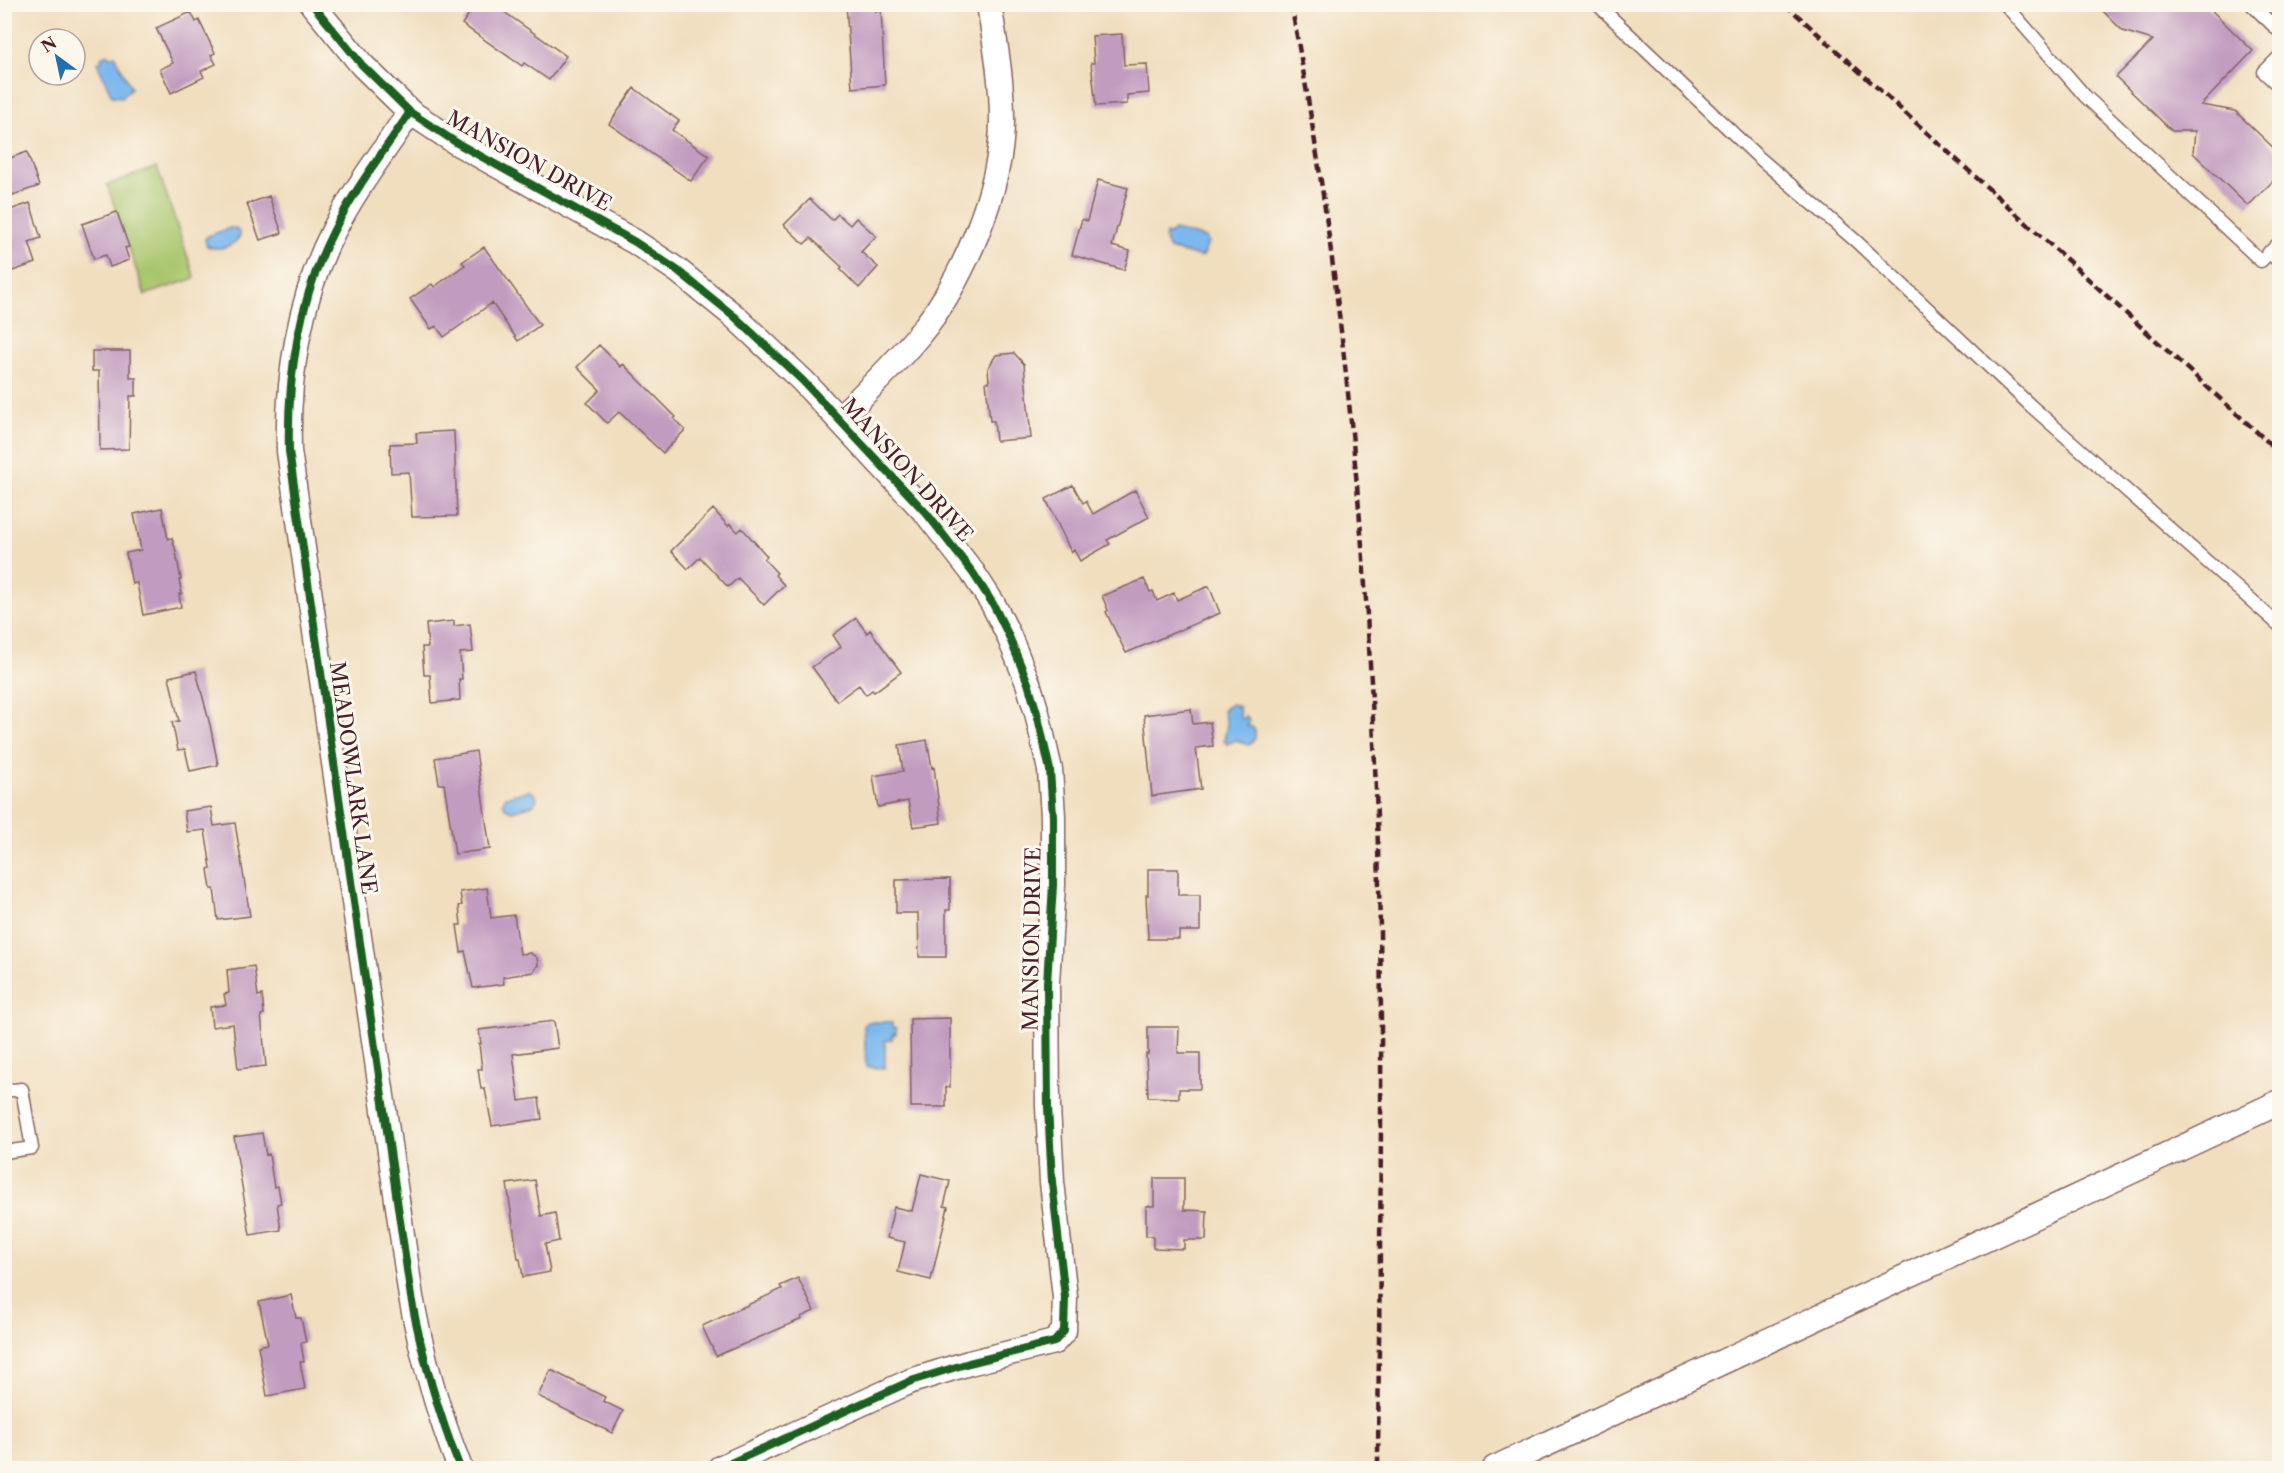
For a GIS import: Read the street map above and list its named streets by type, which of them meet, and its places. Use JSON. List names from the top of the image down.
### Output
{
  "streets": {
    "street": ["MANSION DRIVE", "MEADOWLARK LANE"]
  },
  "crossings": [
    ["MANSION DRIVE", "MEADOWLARK LANE"]
  ],
  "north": "top left"
}
